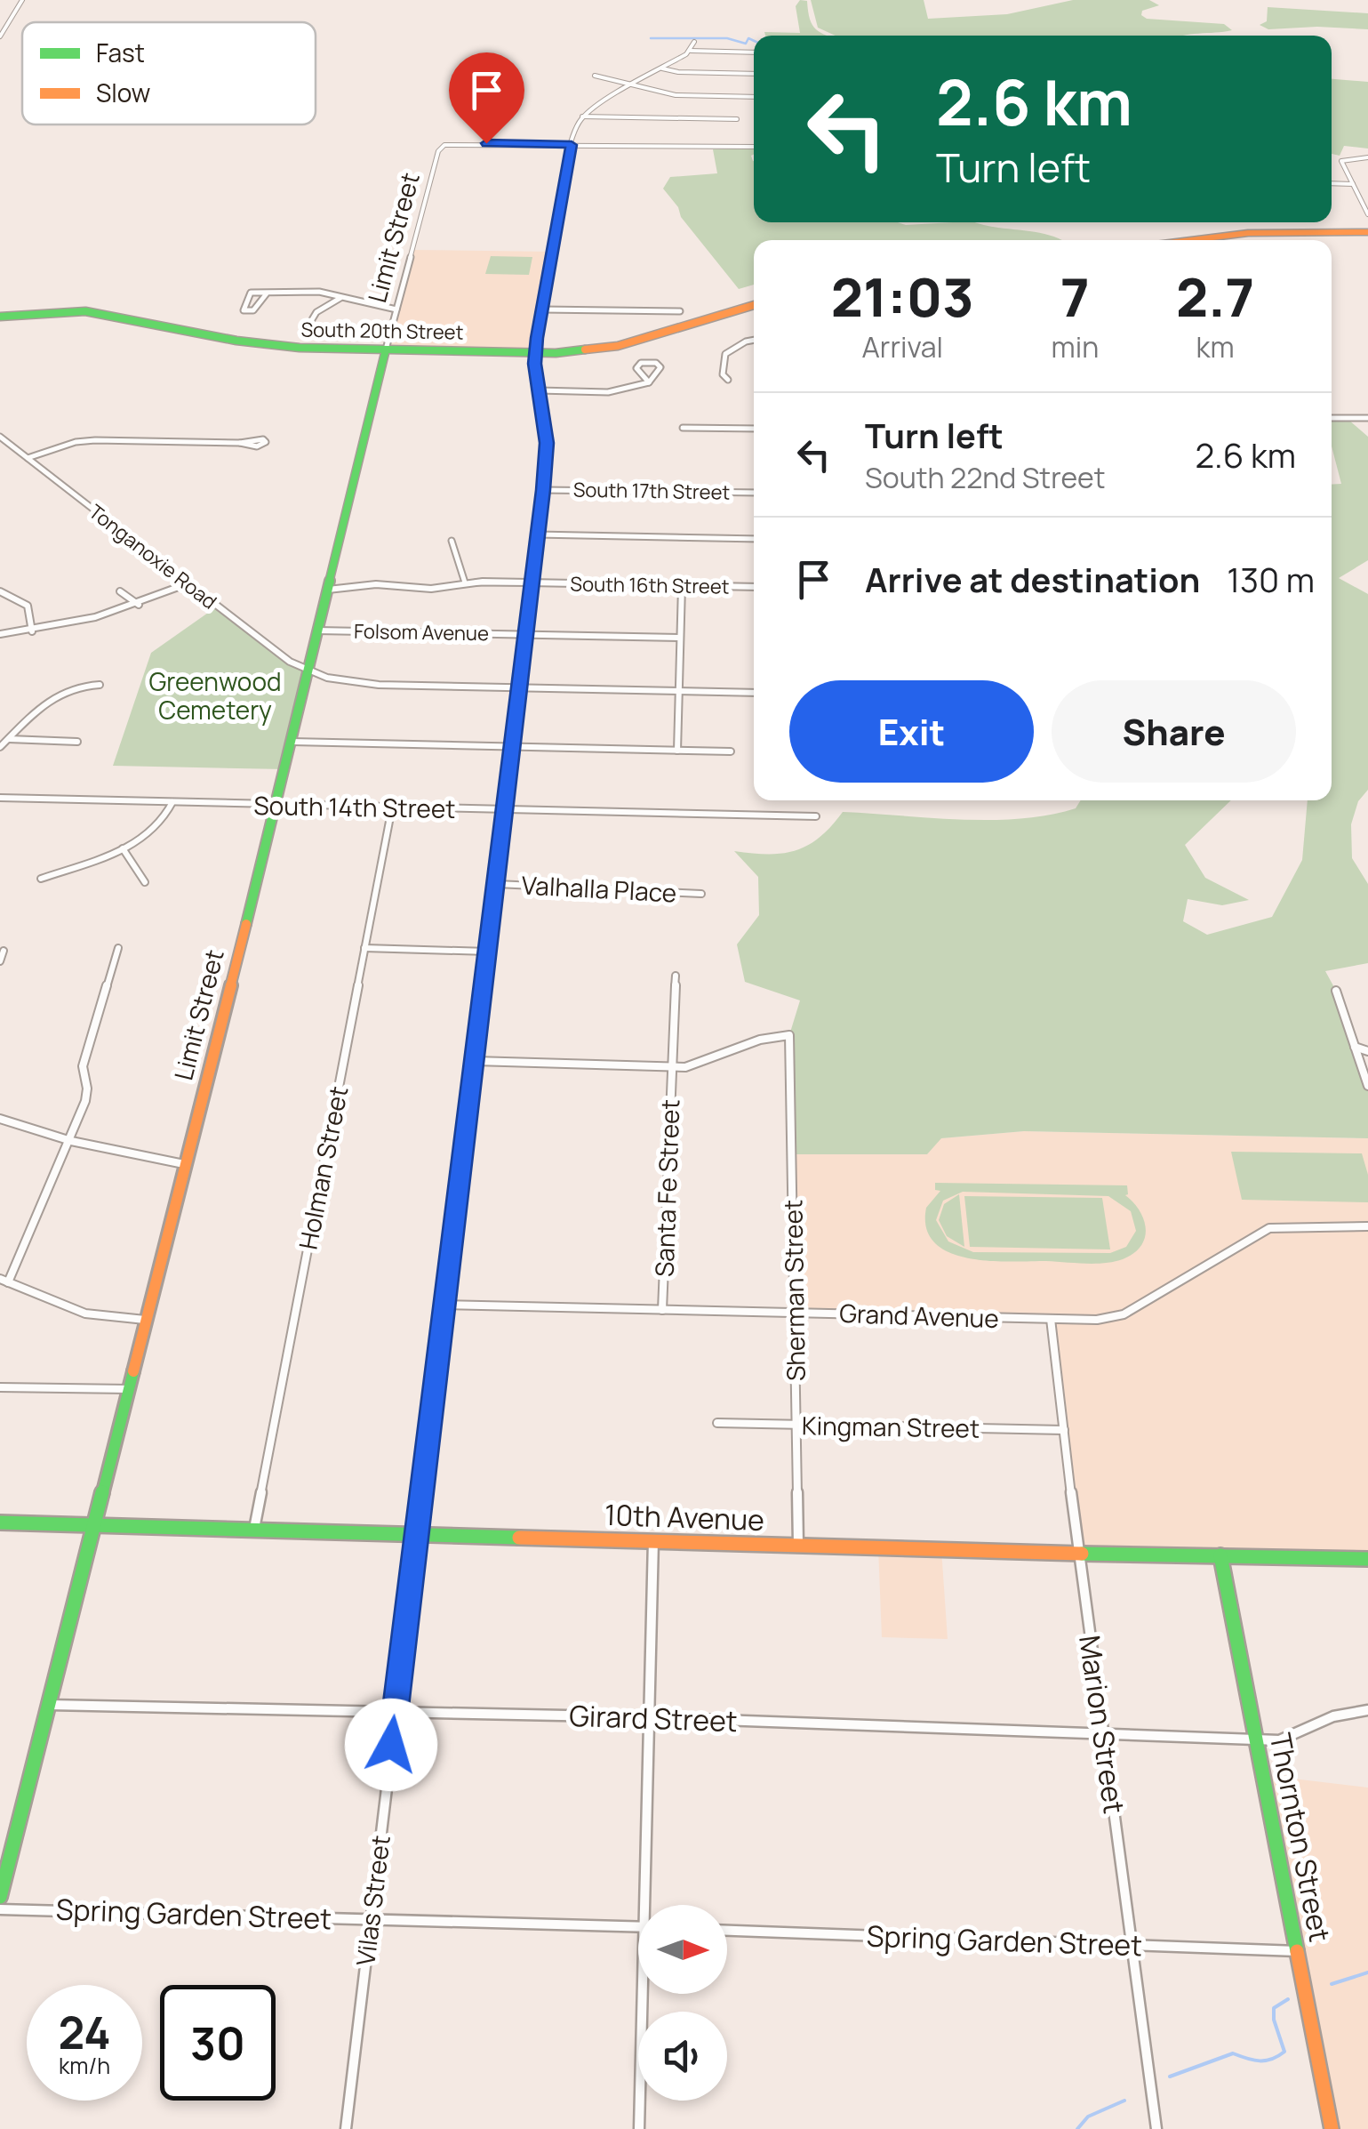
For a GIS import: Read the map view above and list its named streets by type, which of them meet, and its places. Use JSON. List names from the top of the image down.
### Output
{
  "streets": {
    "street": [
      "Limit Street",
      "South 20th Street",
      "South 17th Street",
      "Tonganoxie Road",
      "South 16th Street",
      "Folsom Avenue",
      "South 14th Street",
      "Valhalla Place",
      "Holman Street",
      "Santa Fe Street",
      "Sherman Street",
      "Grand Avenue",
      "Kingman Street",
      "10th Avenue",
      "Girard Street",
      "Marion Street",
      "Thornton Street",
      "Vilas Street",
      "Spring Garden Street"
    ]
  },
  "crossings": [
    ["Limit Street", "South 20th Street"],
    ["Limit Street", "Tonganoxie Road"],
    ["Limit Street", "South 16th Street"],
    ["Limit Street", "Folsom Avenue"],
    ["Limit Street", "South 14th Street"],
    ["Limit Street", "10th Avenue"],
    ["Limit Street", "Girard Street"],
    ["Limit Street", "Vilas Street"],
    ["South 20th Street", "Vilas Street"],
    ["South 17th Street", "Vilas Street"],
    ["Tonganoxie Road", "Vilas Street"],
    ["South 16th Street", "Vilas Street"],
    ["Folsom Avenue", "Vilas Street"],
    ["South 14th Street", "Holman Street"],
    ["South 14th Street", "Vilas Street"],
    ["Valhalla Place", "Vilas Street"],
    ["Holman Street", "10th Avenue"],
    ["Santa Fe Street", "Sherman Street"],
    ["Santa Fe Street", "Grand Avenue"],
    ["Sherman Street", "Grand Avenue"],
    ["Sherman Street", "Kingman Street"],
    ["Sherman Street", "10th Avenue"],
    ["Grand Avenue", "Marion Street"],
    ["Grand Avenue", "Vilas Street"],
    ["Kingman Street", "Marion Street"],
    ["10th Avenue", "Marion Street"],
    ["10th Avenue", "Thornton Street"],
    ["10th Avenue", "Vilas Street"],
    ["Girard Street", "Marion Street"],
    ["Girard Street", "Thornton Street"],
    ["Girard Street", "Vilas Street"],
    ["Marion Street", "Spring Garden Street"],
    ["Thornton Street", "Spring Garden Street"],
    ["Vilas Street", "Spring Garden Street"]
  ],
  "parks": ["Greenwood Cemetery"],
  "legend": ["Fast", "Slow"],
  "north": "right",
  "page": {
    "turn": ["2.6 km", "Turn left"],
    "eta": [
      "21:03",
      "Arrival",
      "7",
      "min",
      "2.7",
      "km"
    ],
    "list": [
      {
        "name": "Turn left",
        "note": "South 22nd Street",
        "value": "2.6 km"
      },
      {
        "name": "Arrive at destination",
        "value": "130 m"
      }
    ],
    "buttons": ["Exit", "Share"],
    "speed": "24 km/h",
    "limit": "30"
  }
}
